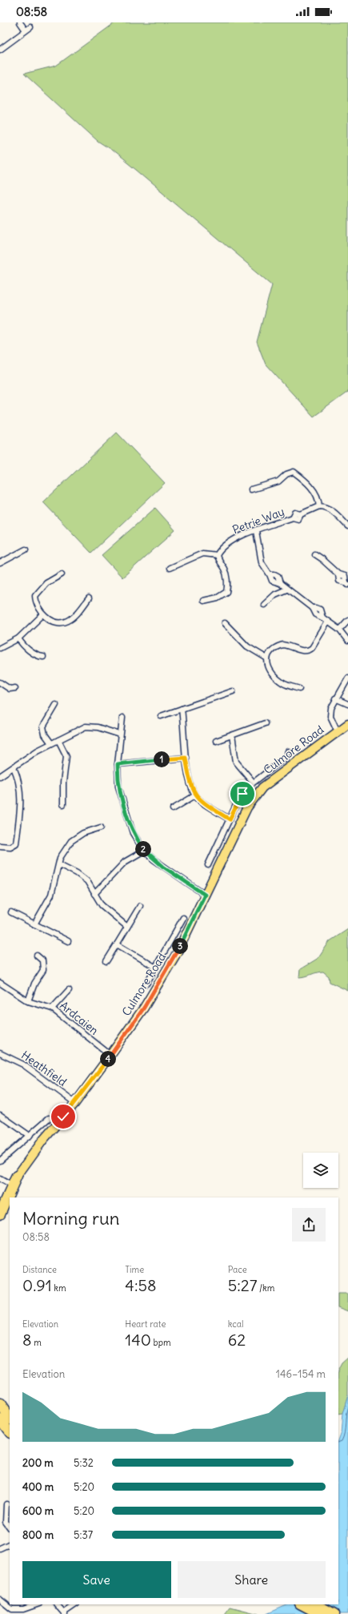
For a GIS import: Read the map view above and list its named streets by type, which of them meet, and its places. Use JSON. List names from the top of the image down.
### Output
{
  "streets": {
    "main road": ["Culmore Road"],
    "street": ["Petrie Way", "Ardcaien", "Heathfield"]
  },
  "crossings": [
    ["Culmore Road", "Ardcaien"],
    ["Culmore Road", "Heathfield"]
  ],
  "page": {
    "status": "08:58",
    "pins": [
      "1",
      "2",
      "3",
      "4"
    ],
    "heading": ["Morning run", "08:58"],
    "stats": [
      ["Distance", "0.91 km"],
      ["Time", "4:58"],
      ["Pace", "5:27 /km"],
      ["Elevation", "8 m"],
      ["Heart rate", "140 bpm"],
      ["kcal", "62"]
    ],
    "chart": ["Elevation", "146–154 m"],
    "list": [
      {
        "name": "200 m",
        "note": "5:32"
      },
      {
        "name": "400 m",
        "note": "5:20"
      },
      {
        "name": "600 m",
        "note": "5:20"
      },
      {
        "name": "800 m",
        "note": "5:37"
      }
    ],
    "buttons": ["Save", "Share"]
  }
}
